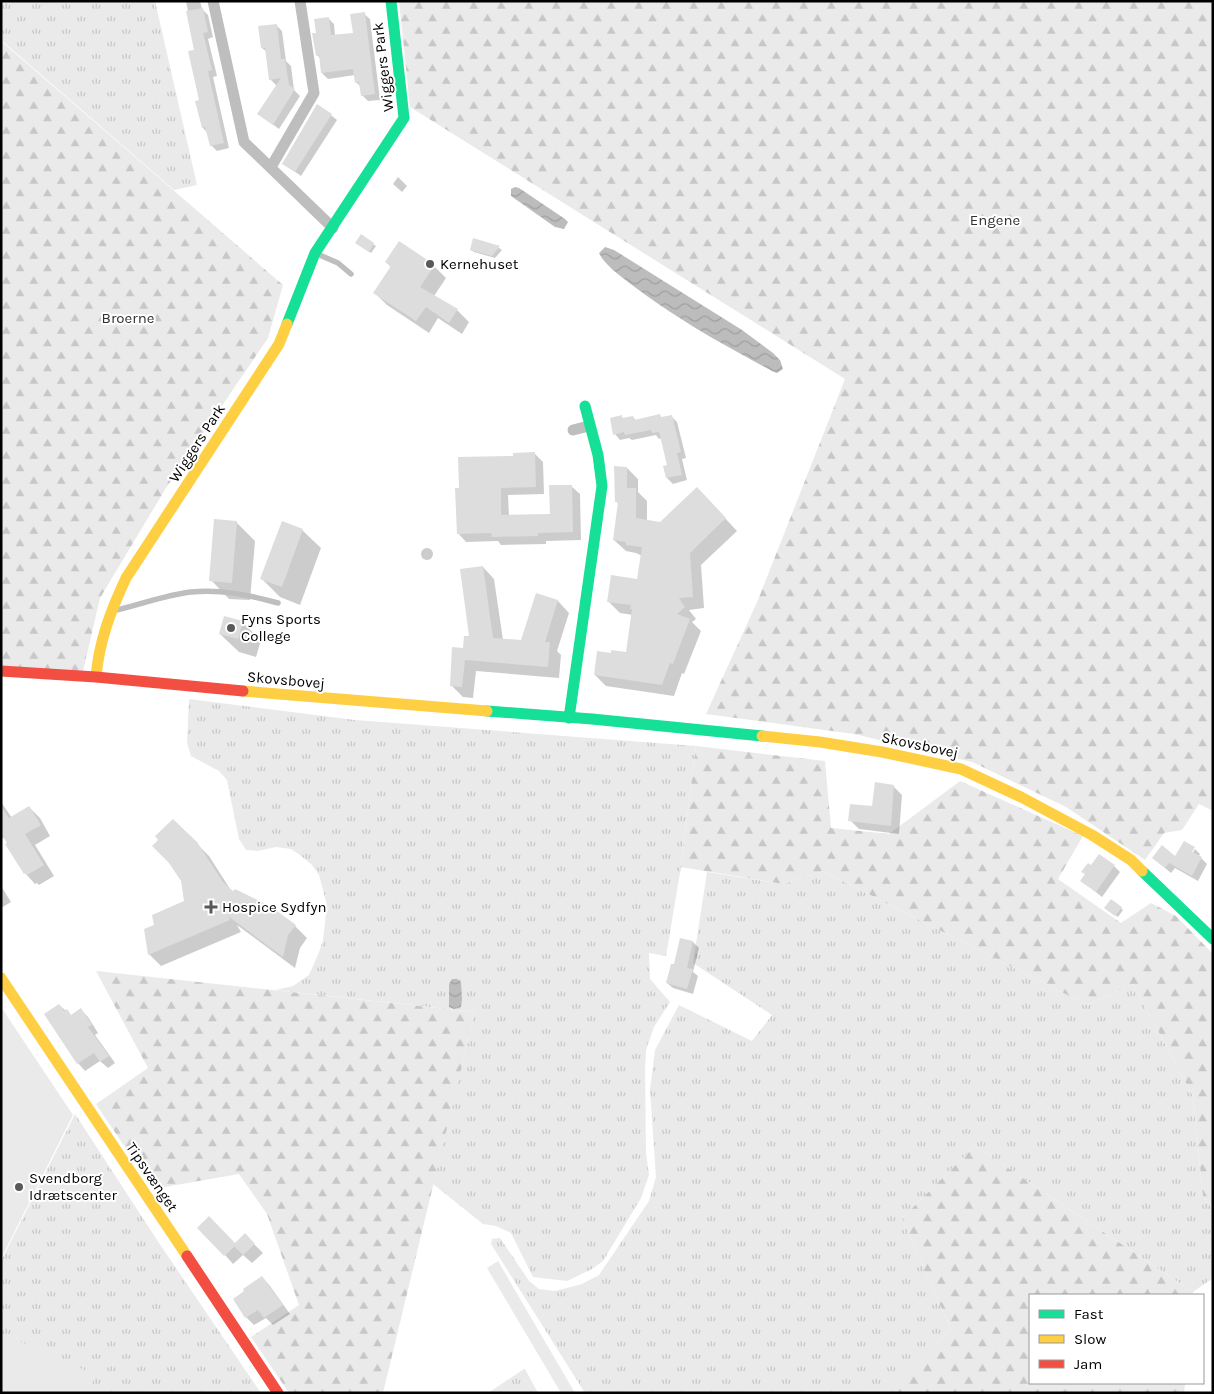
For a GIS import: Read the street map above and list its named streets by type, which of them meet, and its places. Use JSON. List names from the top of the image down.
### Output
{
  "streets": {
    "street": ["Wiggers Park", "Skovsbovej", "Tipsvænget"]
  },
  "crossings": [
    ["Wiggers Park", "Skovsbovej"]
  ],
  "parks": ["Engene", "Broerne"],
  "places": {
    "other": ["Kernehuset", "Fyns Sports College", "Svendborg Idrætscenter"],
    "health": ["Hospice Sydfyn"]
  },
  "legend": ["Fast", "Slow", "Jam"]
}
